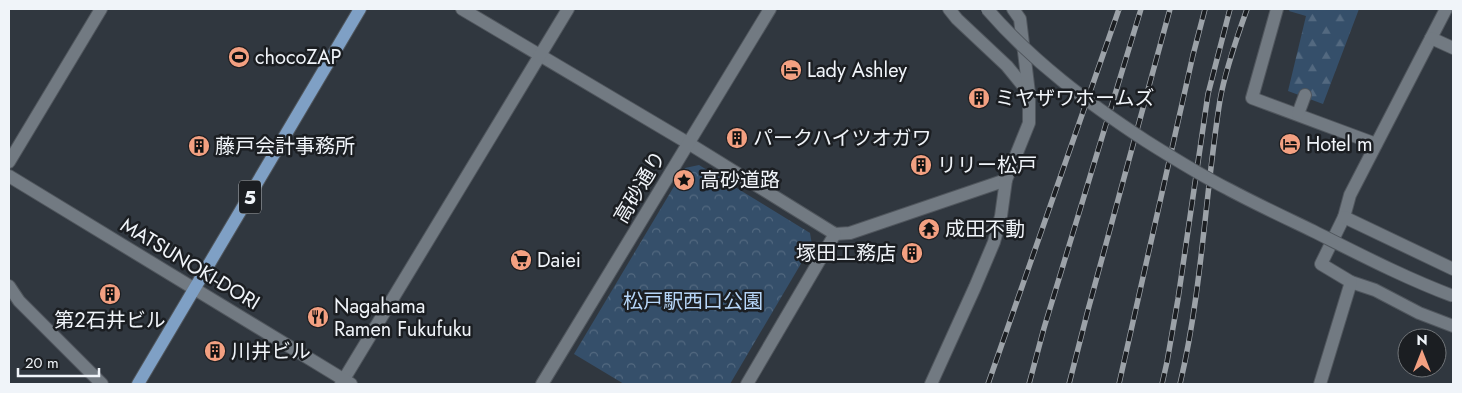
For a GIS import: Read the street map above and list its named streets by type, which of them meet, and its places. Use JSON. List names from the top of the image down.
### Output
{
  "streets": {
    "main road": ["5"],
    "street": ["高砂通り", "MATSUNOKI-DORI"]
  },
  "crossings": [
    ["5", "MATSUNOKI-DORI"]
  ],
  "parks": ["松戸駅西口公園"],
  "places": {
    "sports": ["chocoZAP"],
    "hotel": ["Lady Ashley", "Hotel m"],
    "building": [
      "ミヤザワホームズ",
      "パークハイツオガワ",
      "藤戸会計事務所",
      "リリー松戸",
      "塚田工務店",
      "第2石井ビル",
      "川井ビル"
    ],
    "place": ["高砂道路"],
    "temple": ["成田不動"],
    "supermarket": ["Daiei"],
    "restaurant": ["Nagahama Ramen Fukufuku"]
  },
  "scale_bar": "20 m",
  "north": "top"
}
